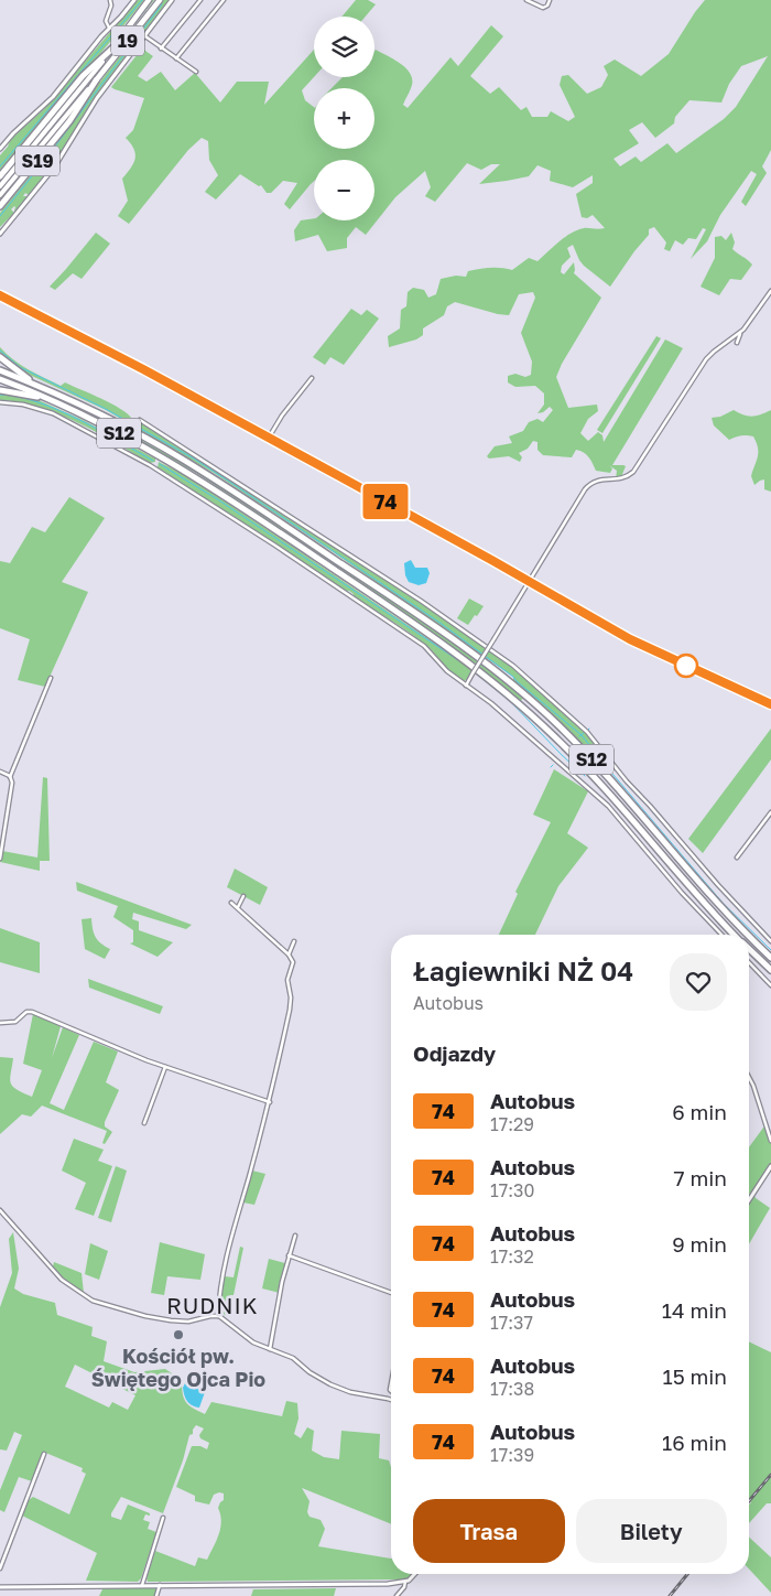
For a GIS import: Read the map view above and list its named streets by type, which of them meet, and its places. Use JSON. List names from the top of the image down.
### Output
{
  "streets": {
    "highway": ["19", "S19", "S12"]
  },
  "crossings": [
    ["19", "S19"]
  ],
  "districts": ["RUDNIK"],
  "places": ["Kościół pw. Świętego Ojca Pio"],
  "lines": ["bus line 74"],
  "page": {
    "on_map": "74",
    "map_buttons": ["+", "−"],
    "heading": [
      ["Łagiewniki NŻ 04", "Autobus"],
      "Odjazdy"
    ],
    "list": [
      {
        "mark": "74",
        "name": "Autobus",
        "note": "17:29",
        "value": "6 min"
      },
      {
        "mark": "74",
        "name": "Autobus",
        "note": "17:30",
        "value": "7 min"
      },
      {
        "mark": "74",
        "name": "Autobus",
        "note": "17:32",
        "value": "9 min"
      },
      {
        "mark": "74",
        "name": "Autobus",
        "note": "17:37",
        "value": "14 min"
      },
      {
        "mark": "74",
        "name": "Autobus",
        "note": "17:38",
        "value": "15 min"
      },
      {
        "mark": "74",
        "name": "Autobus",
        "note": "17:39",
        "value": "16 min"
      }
    ],
    "buttons": ["Trasa", "Bilety"]
  }
}
